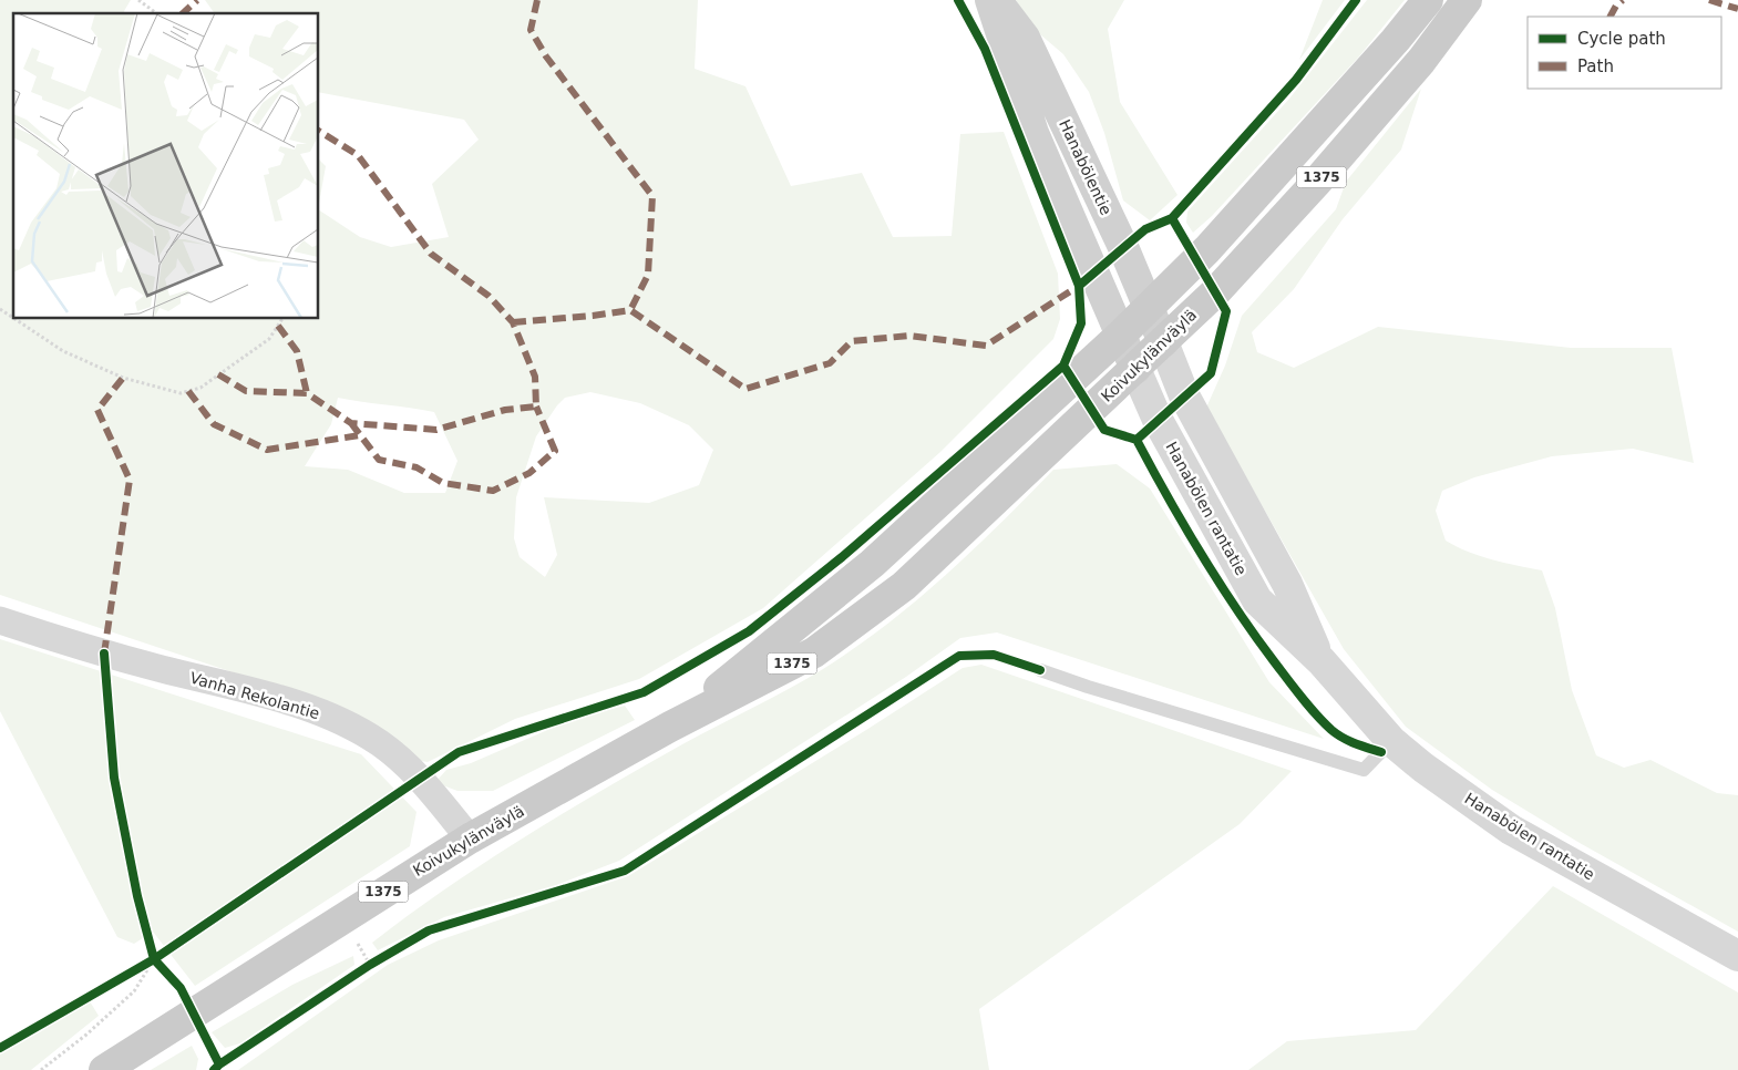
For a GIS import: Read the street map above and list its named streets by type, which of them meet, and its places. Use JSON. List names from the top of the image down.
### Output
{
  "streets": {
    "main road": [
      "Hanabölentie",
      "1375",
      "Koivukylänväylä",
      "Hanabölen rantatie"
    ],
    "street": ["Vanha Rekolantie"]
  },
  "crossings": [
    ["Hanabölentie", "Koivukylänväylä"],
    ["Hanabölentie", "Hanabölen rantatie"],
    ["Koivukylänväylä", "Hanabölen rantatie"],
    ["Koivukylänväylä", "Vanha Rekolantie"]
  ],
  "legend": ["Cycle path", "Path"]
}
